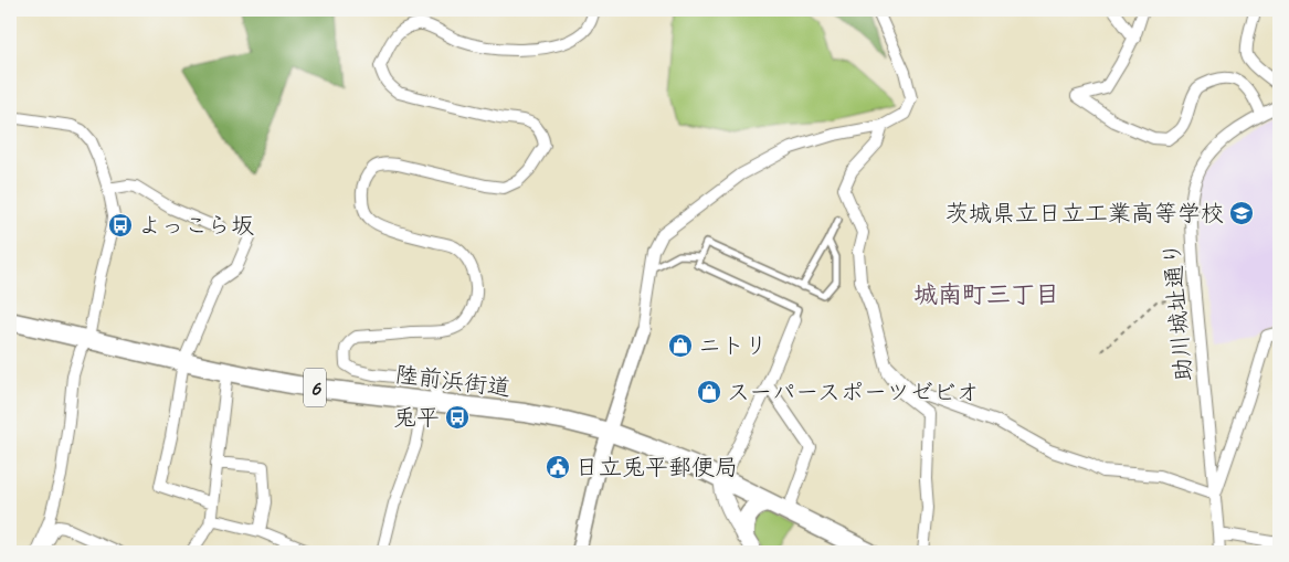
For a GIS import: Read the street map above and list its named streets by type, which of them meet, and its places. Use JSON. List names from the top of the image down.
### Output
{
  "streets": {
    "highway": ["陸前浜街道", "6"],
    "street": ["助川城址通り"]
  },
  "districts": ["城南町三丁目"],
  "places": {
    "school or university": ["茨城県立日立工業高等学校"],
    "bus stop": ["よっこら坂", "兎平"],
    "shop": ["ニトリ", "スーパースポーツゼビオ"],
    "public building": ["日立兎平郵便局"]
  }
}
